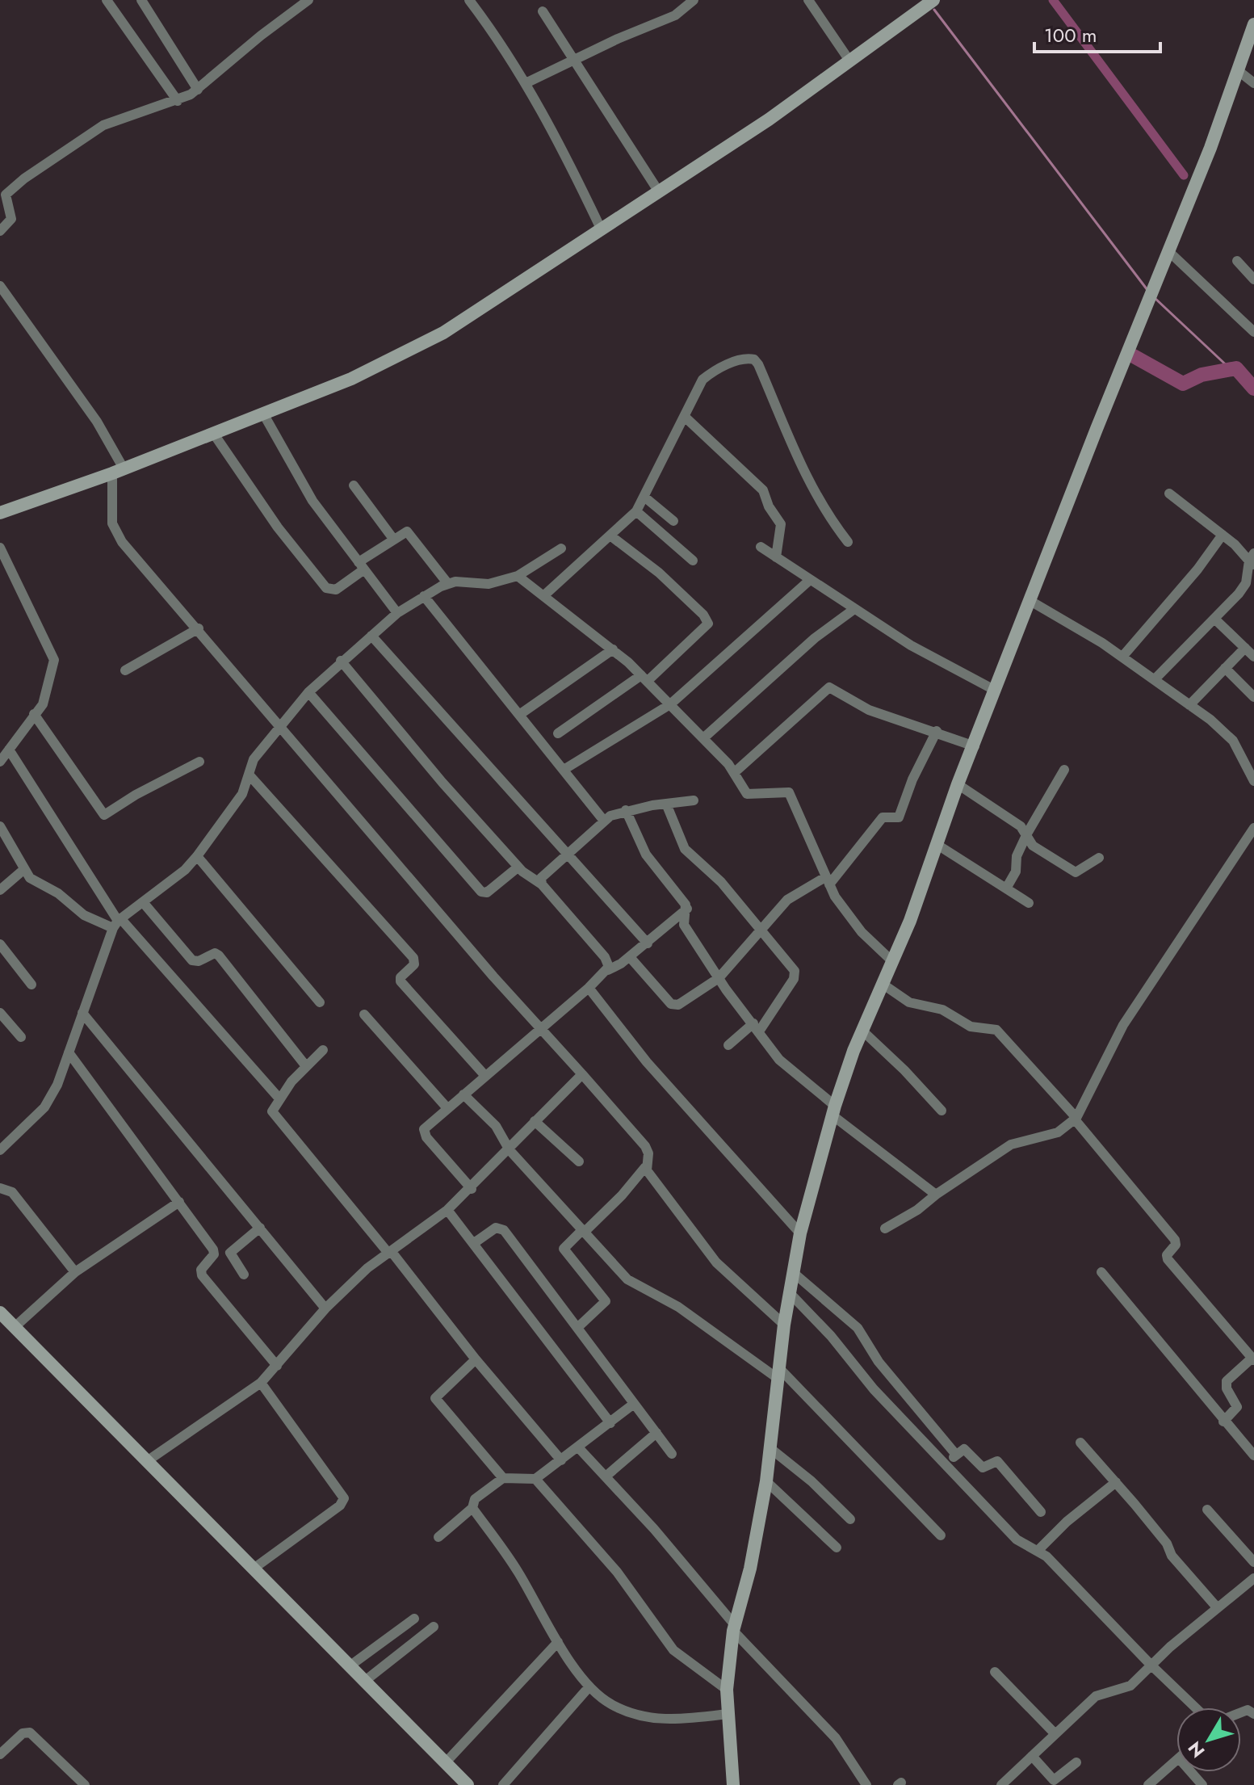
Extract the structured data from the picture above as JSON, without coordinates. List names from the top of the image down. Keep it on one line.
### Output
{"scale_bar":"100 m","north":"bottom left"}
